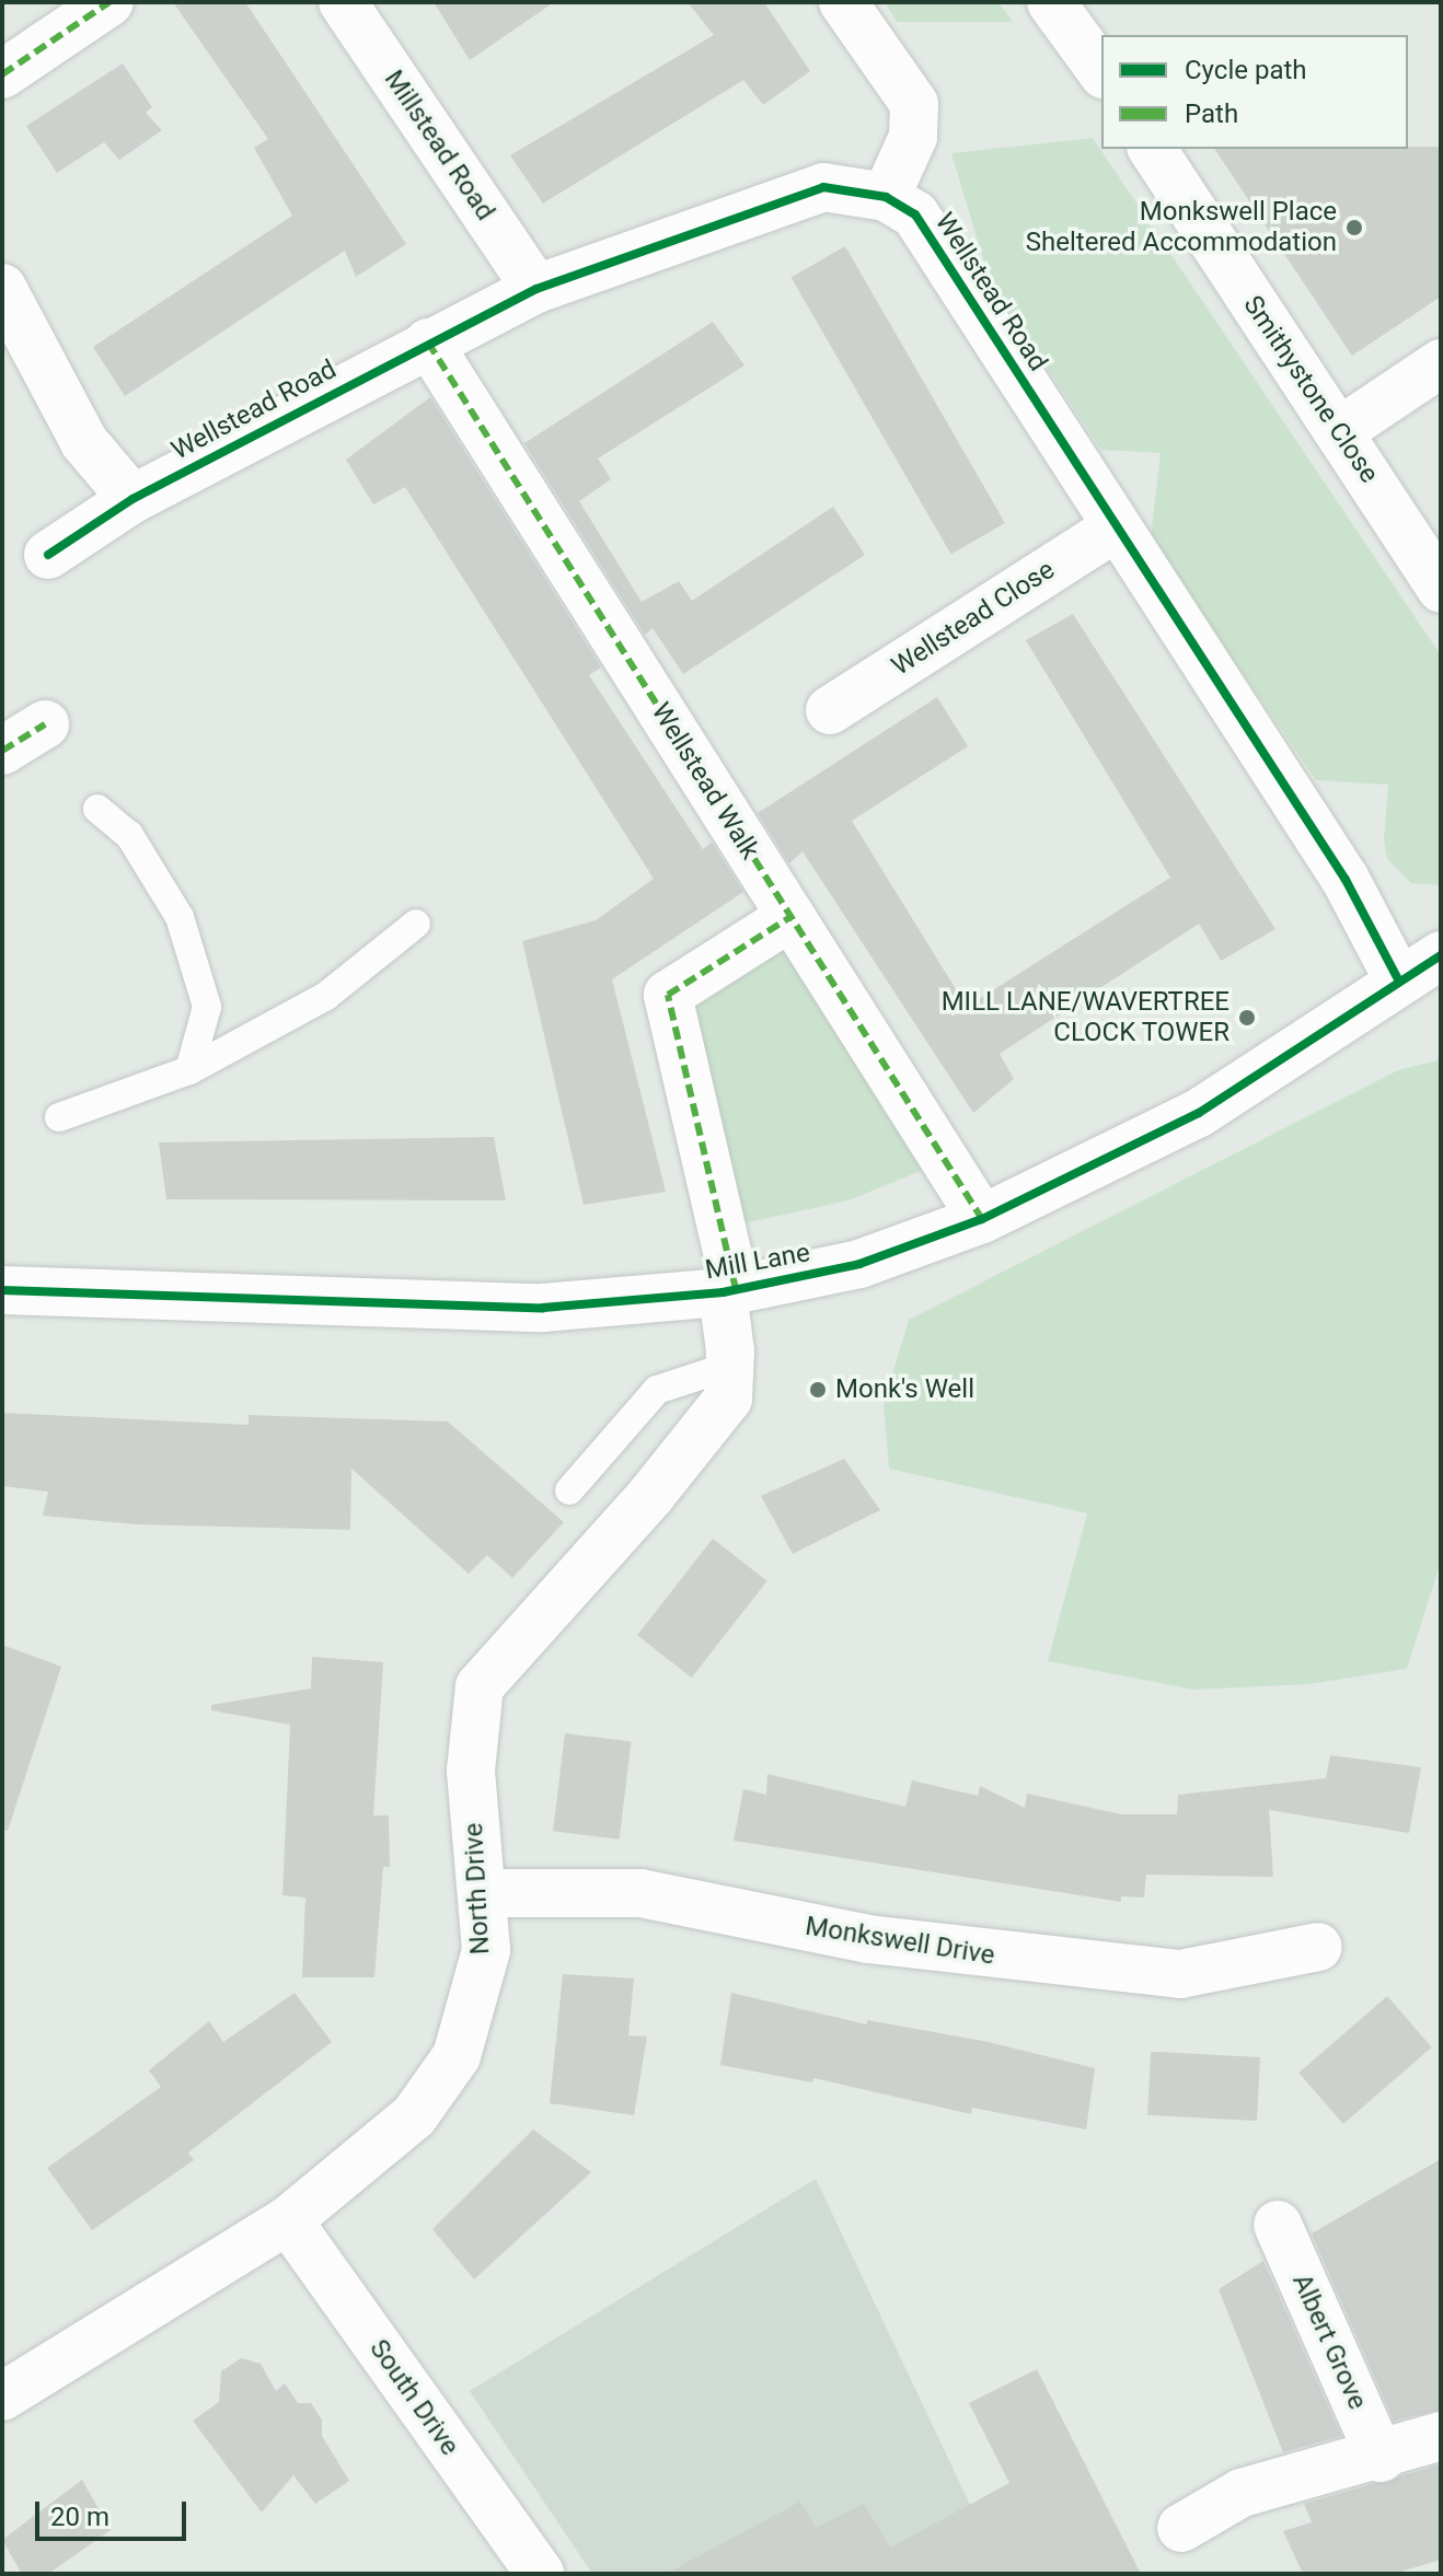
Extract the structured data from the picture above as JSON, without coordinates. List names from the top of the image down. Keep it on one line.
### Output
{"streets":{"street":["Millstead Road","Wellstead Road","Smithystone Close","Wellstead Close","Wellstead Walk","Mill Lane","North Drive","Monkswell Drive","Albert Grove","South Drive"]},"crossings":[["Millstead Road","Wellstead Road"],["Wellstead Road","Wellstead Close"],["Wellstead Road","Wellstead Walk"],["Wellstead Road","Mill Lane"],["Wellstead Walk","Mill Lane"],["Wellstead Walk","North Drive"],["Mill Lane","North Drive"],["North Drive","Monkswell Drive"],["North Drive","South Drive"]],"places":["Monkswell Place Sheltered Accommodation","MILL LANE/WAVERTREE CLOCK TOWER","Monk's Well"],"legend":["Cycle path","Path"],"scale_bar":"20 m"}
